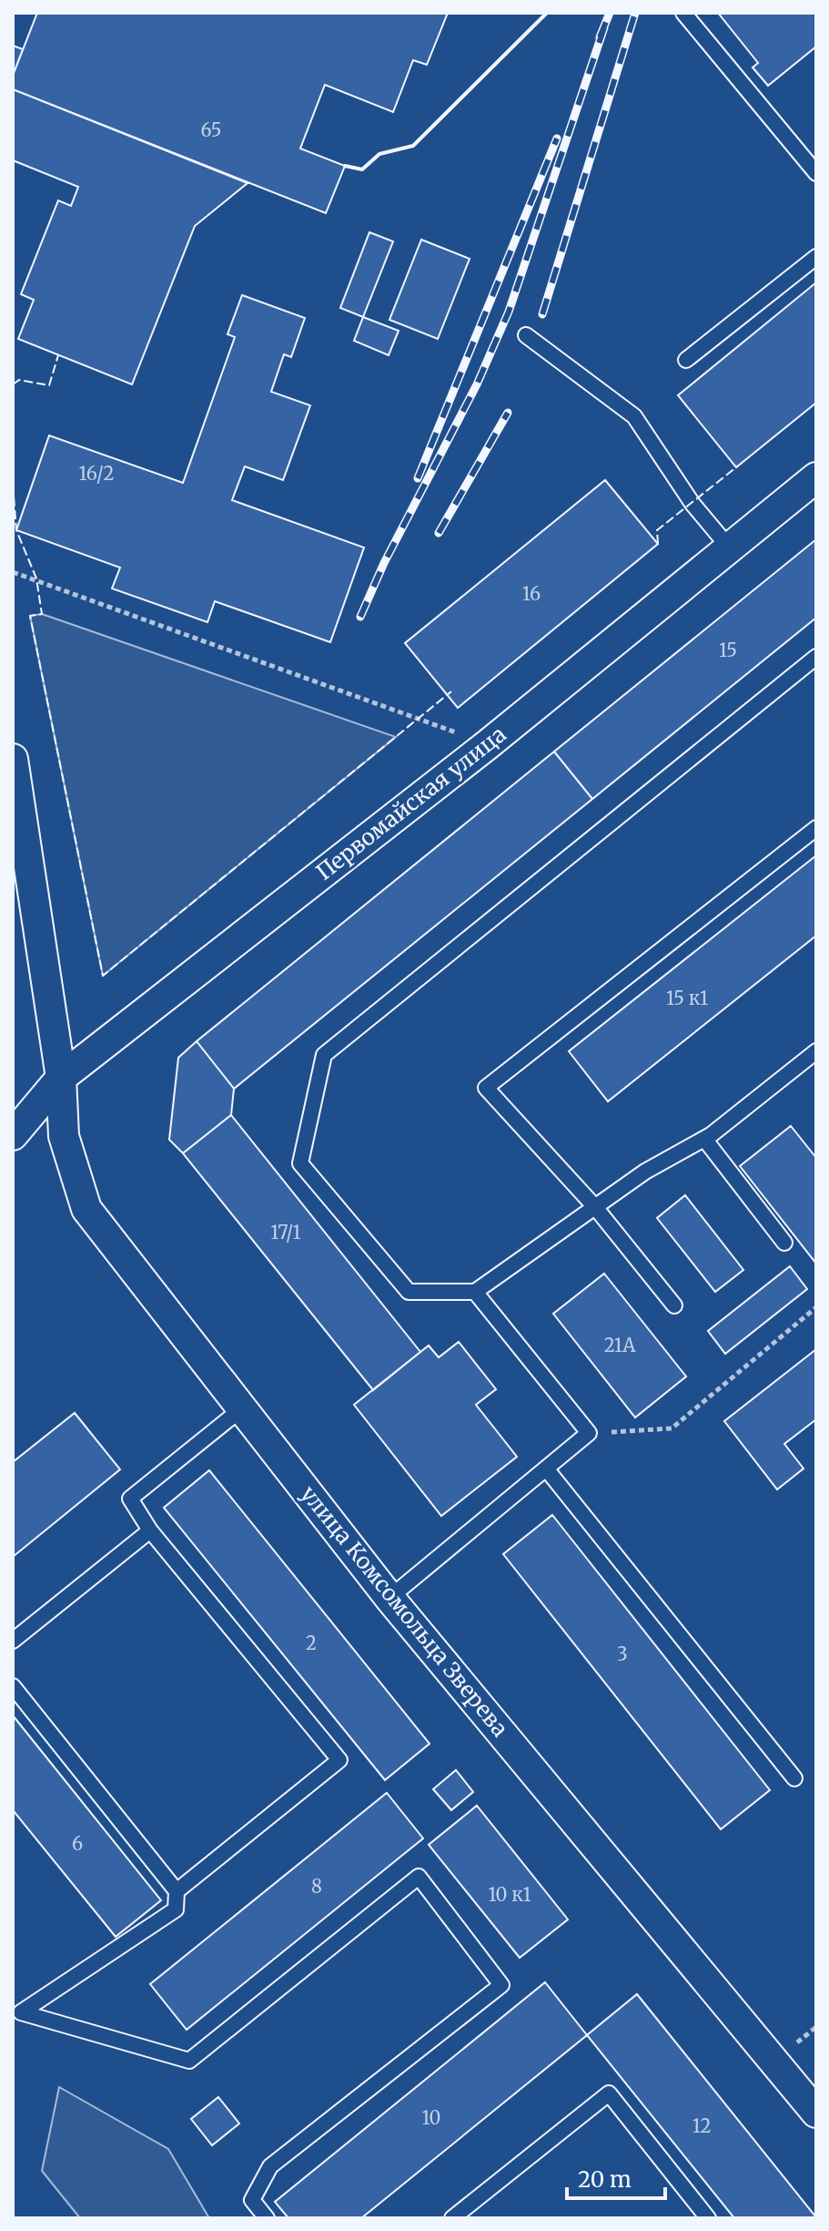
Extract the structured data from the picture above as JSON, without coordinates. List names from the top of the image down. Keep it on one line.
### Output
{"streets":{"street":["Первомайская улица","улица Комсомольца Зверева"]},"crossings":[["Первомайская улица","улица Комсомольца Зверева"]],"house_numbers":["65","16/2","16","15","15 к1","17/1","21А","2","3","6","8","10 к1","10","12"],"scale_bar":"20 m"}
